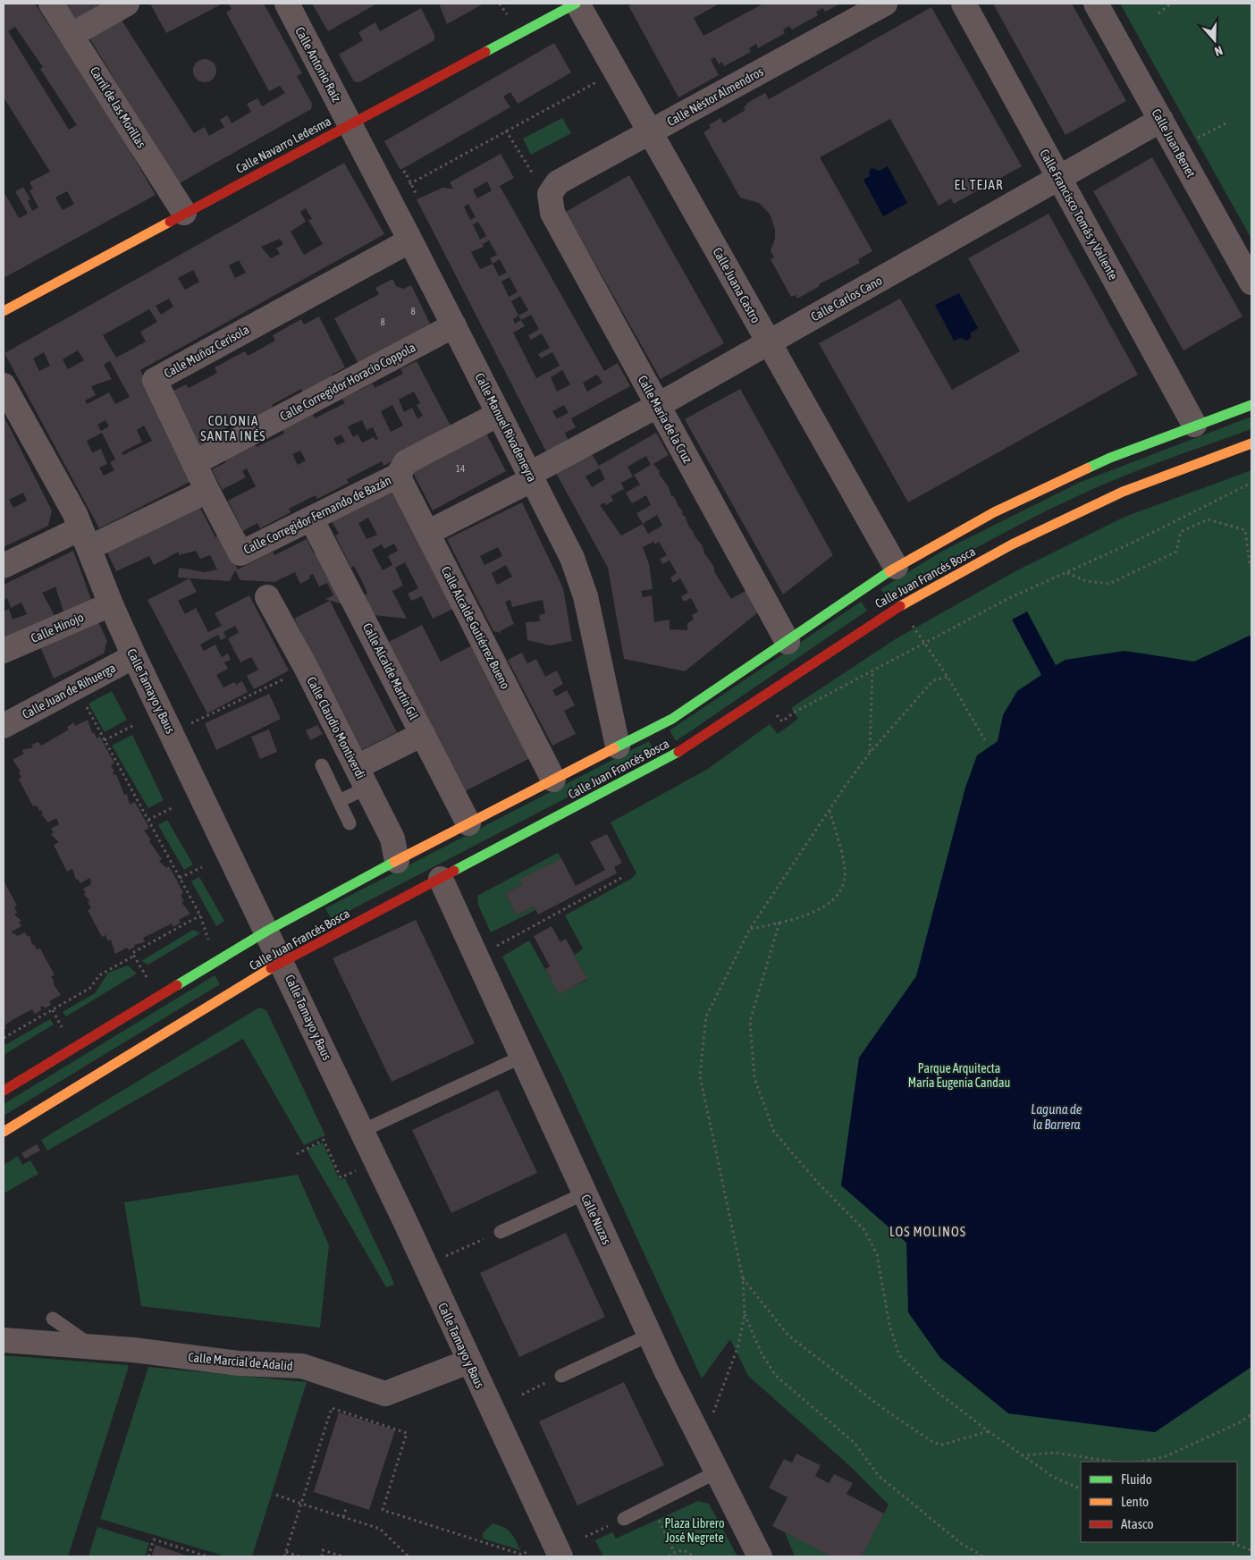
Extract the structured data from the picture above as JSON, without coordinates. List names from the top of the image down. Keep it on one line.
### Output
{"streets":{"main road":["Calle Navarro Ledesma","Calle Juan Francés Bosca"],"street":["Calle Antonio Raíz","Calle Néstor Almendros","Carril de las Morillas","Calle Juan Benet","Calle Francisco Tomás y Valiente","Calle Juana Castro","Calle Carlos Cano","Calle Muñoz Cerisola","Calle Corregidor Horacio Coppola","Calle María de la Cruz","Calle Manuel Rivadeneyra","Calle Corregidor Fernando de Bazán","Calle Hinojo","Calle Alcalde Gutiérrez Bueno","Calle Alcalde Martín Gil","Calle Juan de Rihuerga","Calle Tamayo y Baus","Calle Claudio Montiverdi","Calle Nuzas","Calle Marcial de Adalid"]},"crossings":[["Calle Antonio Raíz","Calle Navarro Ledesma"],["Calle Antonio Raíz","Calle Manuel Rivadeneyra"],["Calle Néstor Almendros","Calle Juana Castro"],["Calle Néstor Almendros","Calle María de la Cruz"],["Carril de las Morillas","Calle Navarro Ledesma"],["Calle Juan Benet","Calle Carlos Cano"],["Calle Navarro Ledesma","Calle Juana Castro"],["Calle Navarro Ledesma","Calle Manuel Rivadeneyra"],["Calle Francisco Tomás y Valiente","Calle Carlos Cano"],["Calle Francisco Tomás y Valiente","Calle Juan Francés Bosca"],["Calle Juana Castro","Calle Carlos Cano"],["Calle Juana Castro","Calle Juan Francés Bosca"],["Calle Carlos Cano","Calle María de la Cruz"],["Calle Carlos Cano","Calle Manuel Rivadeneyra"],["Calle Carlos Cano","Calle Alcalde Gutiérrez Bueno"],["Calle Muñoz Cerisola","Calle Corregidor Horacio Coppola"],["Calle Muñoz Cerisola","Calle Manuel Rivadeneyra"],["Calle Muñoz Cerisola","Calle Corregidor Fernando de Bazán"],["Calle Corregidor Horacio Coppola","Calle Manuel Rivadeneyra"],["Calle María de la Cruz","Calle Juan Francés Bosca"],["Calle Manuel Rivadeneyra","Calle Corregidor Fernando de Bazán"],["Calle Manuel Rivadeneyra","Calle Juan Francés Bosca"],["Calle Corregidor Fernando de Bazán","Calle Alcalde Gutiérrez Bueno"],["Calle Corregidor Fernando de Bazán","Calle Alcalde Martín Gil"],["Calle Juan Francés Bosca","Calle Alcalde Gutiérrez Bueno"],["Calle Juan Francés Bosca","Calle Alcalde Martín Gil"],["Calle Juan Francés Bosca","Calle Tamayo y Baus"],["Calle Juan Francés Bosca","Calle Claudio Montiverdi"],["Calle Juan Francés Bosca","Calle Nuzas"],["Calle Hinojo","Calle Tamayo y Baus"],["Calle Juan de Rihuerga","Calle Tamayo y Baus"],["Calle Tamayo y Baus","Calle Marcial de Adalid"]],"districts":["EL TEJAR","COLONIA SANTA INÉS","LOS MOLINOS"],"water":["Laguna de la Barrera"],"parks":["Parque Arquitecta María Eugenia Candau","Plaza Librero José Negrete"],"house_numbers":["8","8","14"],"legend":["Fluido","Lento","Atasco"],"north":"bottom"}
